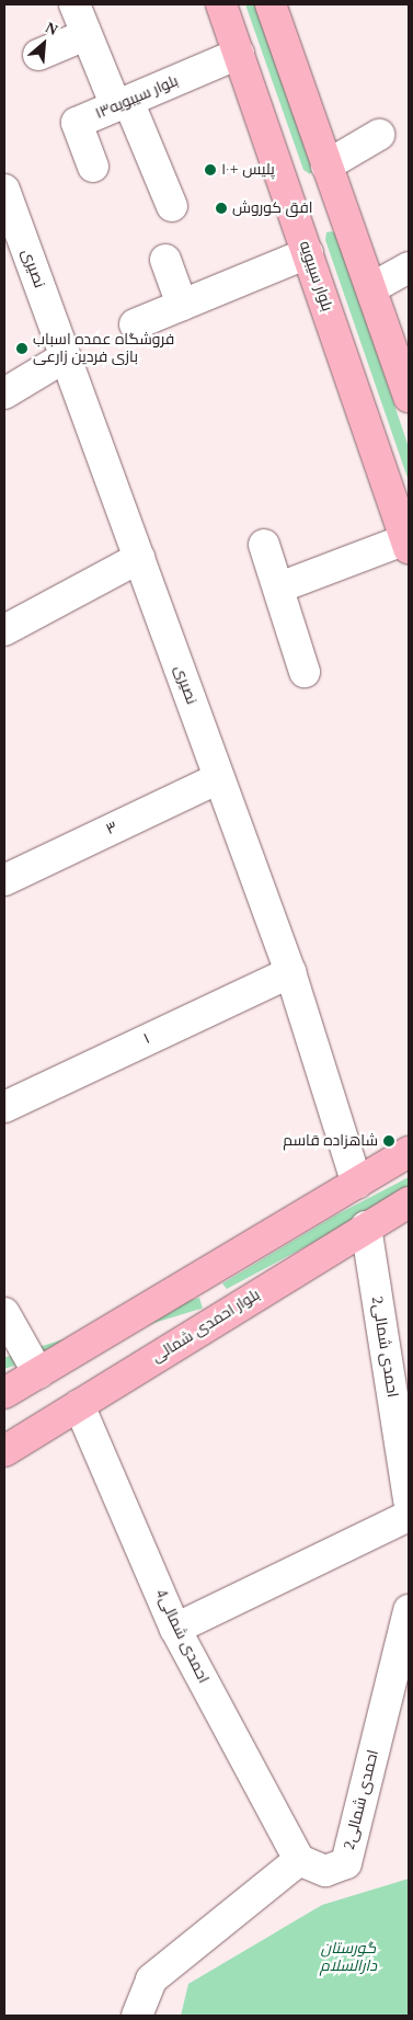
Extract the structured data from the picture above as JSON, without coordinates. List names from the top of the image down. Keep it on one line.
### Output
{"streets":{"main road":["بلوار سیبویه","بلوار احمدی شمالی"],"street":["بلوار سیبویه۱۳","نصیری","۳","۱","2احمدی شمالی","4احمدی شمالی"]},"crossings":[["بلوار سیبویه۱۳","بلوار سیبویه"],["نصیری","۳"],["نصیری","۱"],["بلوار احمدی شمالی","2احمدی شمالی"],["بلوار احمدی شمالی","4احمدی شمالی"],["2احمدی شمالی","4احمدی شمالی"]],"parks":["گورستان دارالسلام"],"places":["پلیس +۱۰","افق کوروش","فروشگاه عمده اسباب بازی فردین زارعی","شاهزاده قاسم"],"north":"top right"}
